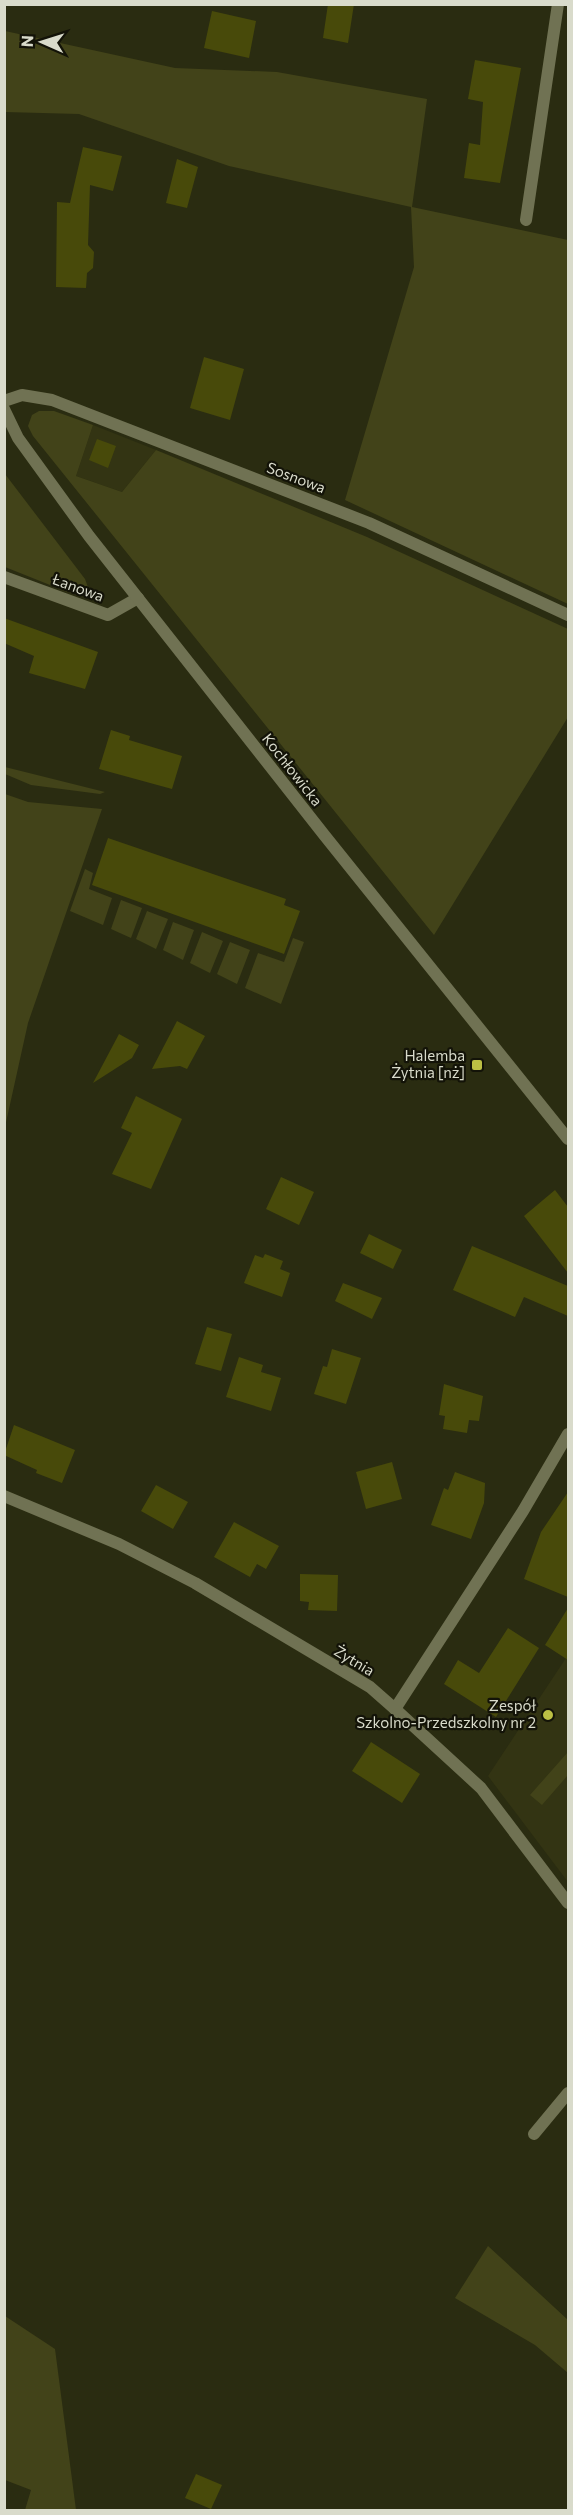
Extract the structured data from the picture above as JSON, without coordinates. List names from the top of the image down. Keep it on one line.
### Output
{"streets":{"street":["Sosnowa","Łanowa","Kochłowicka","Żytnia"]},"crossings":[["Łanowa","Kochłowicka"]],"places":{"transit":["Halemba Żytnia [nż]"],"other":["Zespół Szkolno-Przedszkolny nr 2"]},"north":"left"}
